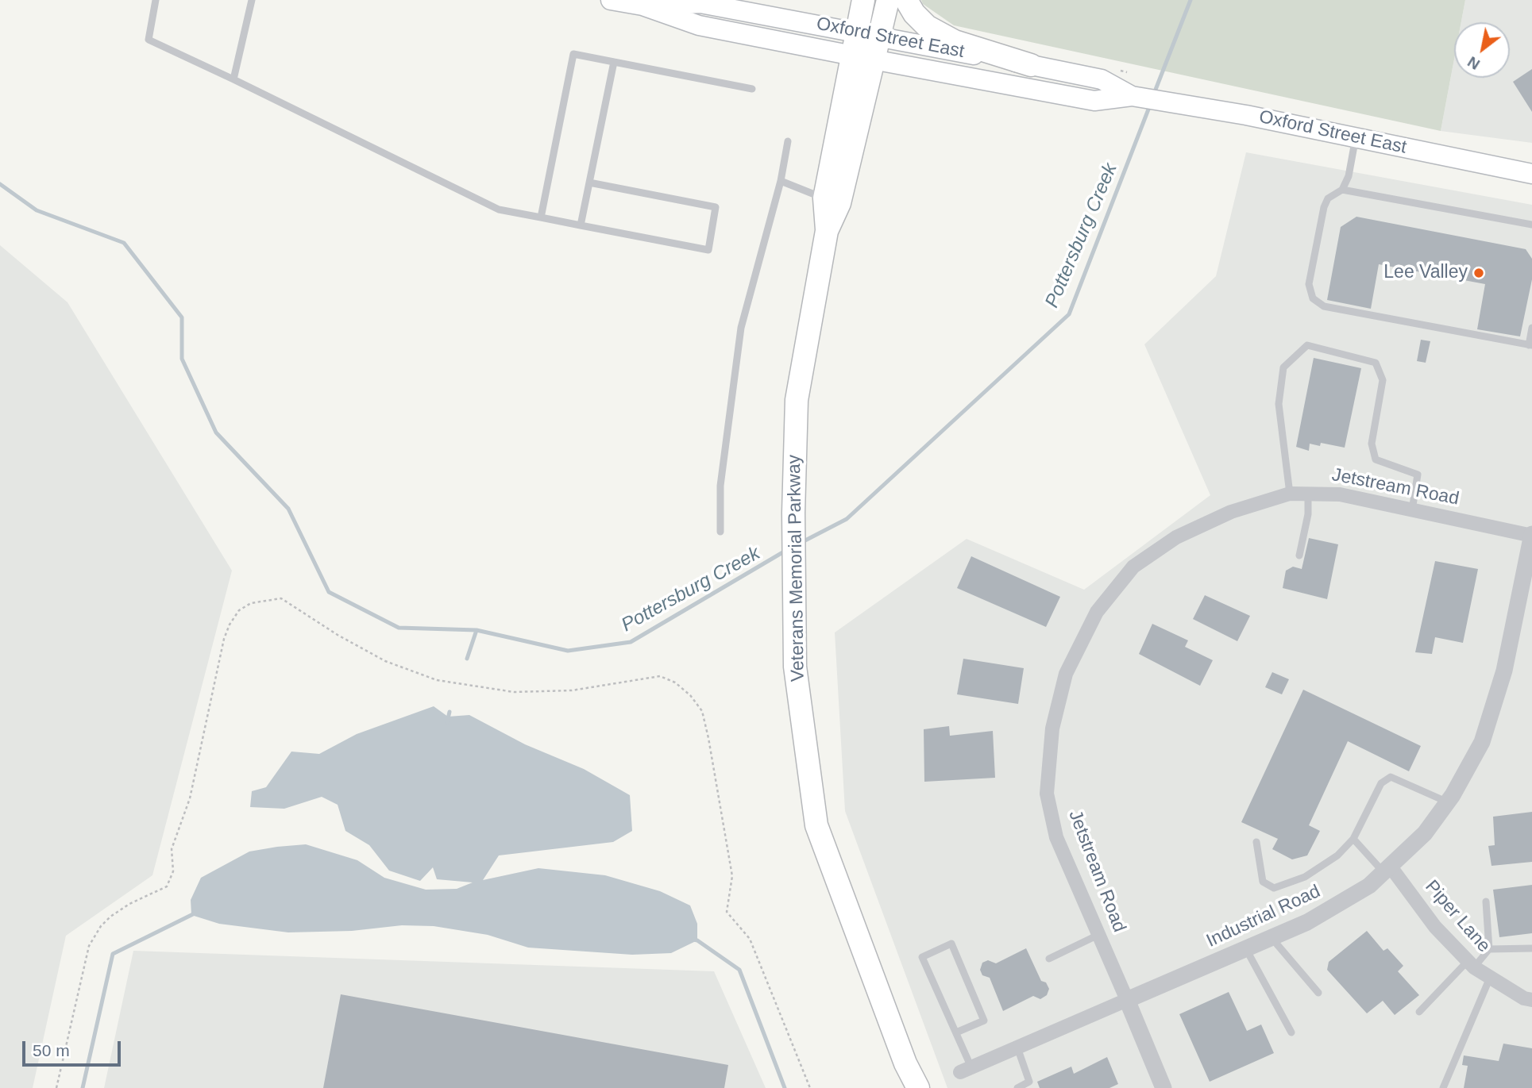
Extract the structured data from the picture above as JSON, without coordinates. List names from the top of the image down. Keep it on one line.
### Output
{"streets":{"highway":["Veterans Memorial Parkway"],"main road":["Oxford Street East"],"street":["Jetstream Road","Industrial Road","Piper Lane"]},"crossings":[["Oxford Street East","Veterans Memorial Parkway"],["Jetstream Road","Industrial Road"],["Industrial Road","Piper Lane"]],"water":["Pottersburg Creek"],"places":["Lee Valley"],"scale_bar":"50 m","north":"bottom left"}
